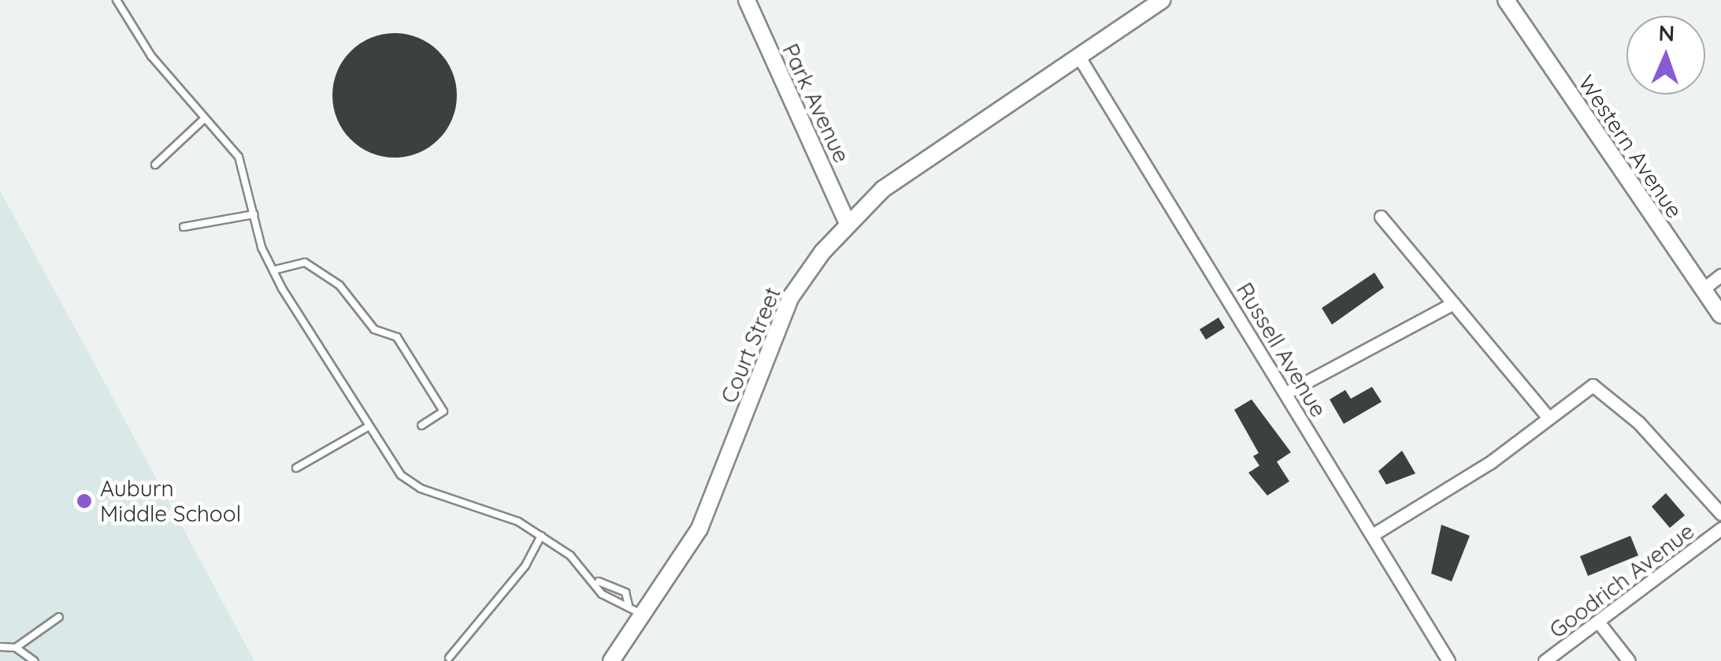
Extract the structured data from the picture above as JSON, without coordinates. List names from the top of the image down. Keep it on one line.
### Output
{"streets":{"main road":["Park Avenue","Western Avenue","Court Street"],"street":["Russell Avenue","Goodrich Avenue"]},"crossings":[["Park Avenue","Court Street"],["Court Street","Russell Avenue"]],"places":["Auburn Middle School"],"north":"top"}
